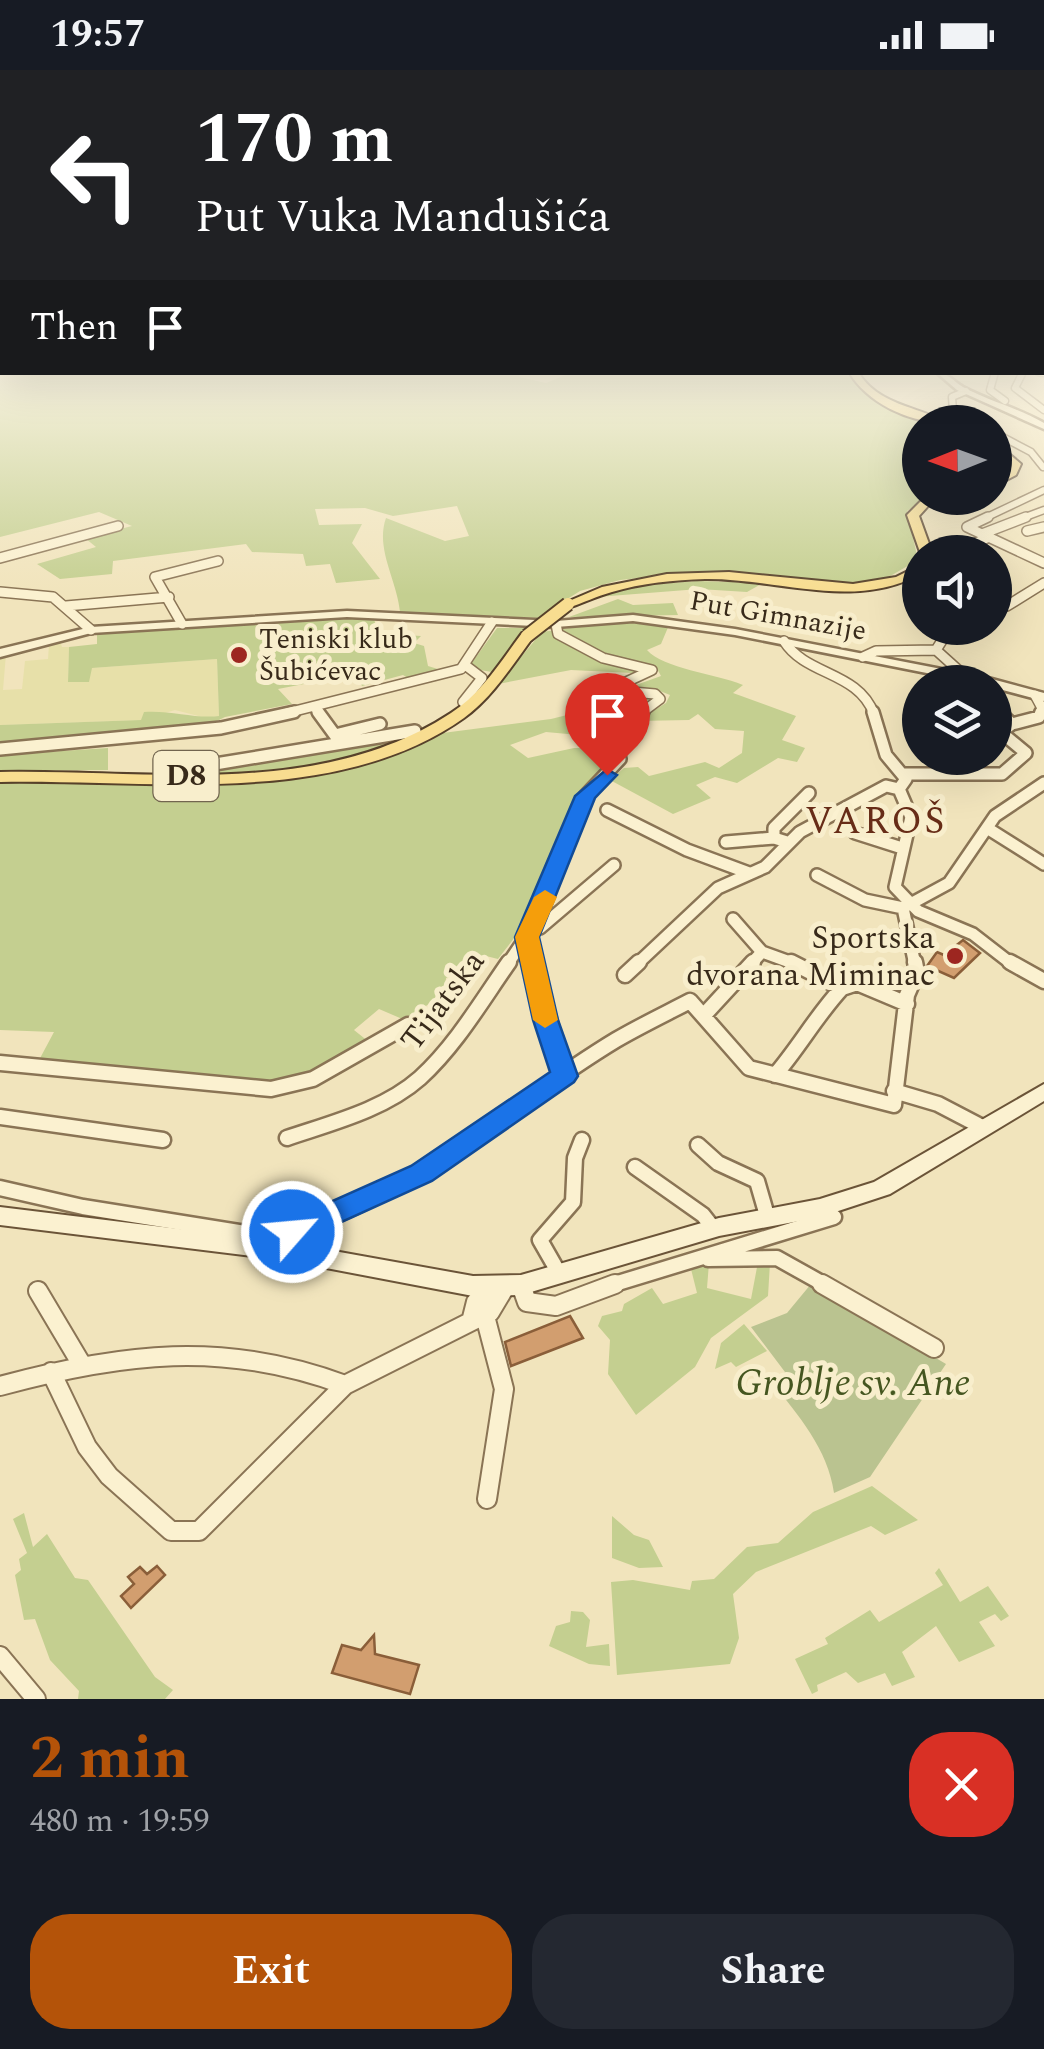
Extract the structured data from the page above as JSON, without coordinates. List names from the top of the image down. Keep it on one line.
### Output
{"streets":{"main road":["D8"],"street":["Put Gimnazije","Tijatska"]},"districts":["VAROŠ"],"parks":["Groblje sv. Ane"],"places":["Teniski klub Šubićevac","Sportska dvorana Miminac"],"north":"left","page":{"status":"19:57","turn":["170 m","Put Vuka Mandušića"],"then":"Then","heading":["2 min","480 m · 19:59"],"buttons":["Exit","Share"]}}
